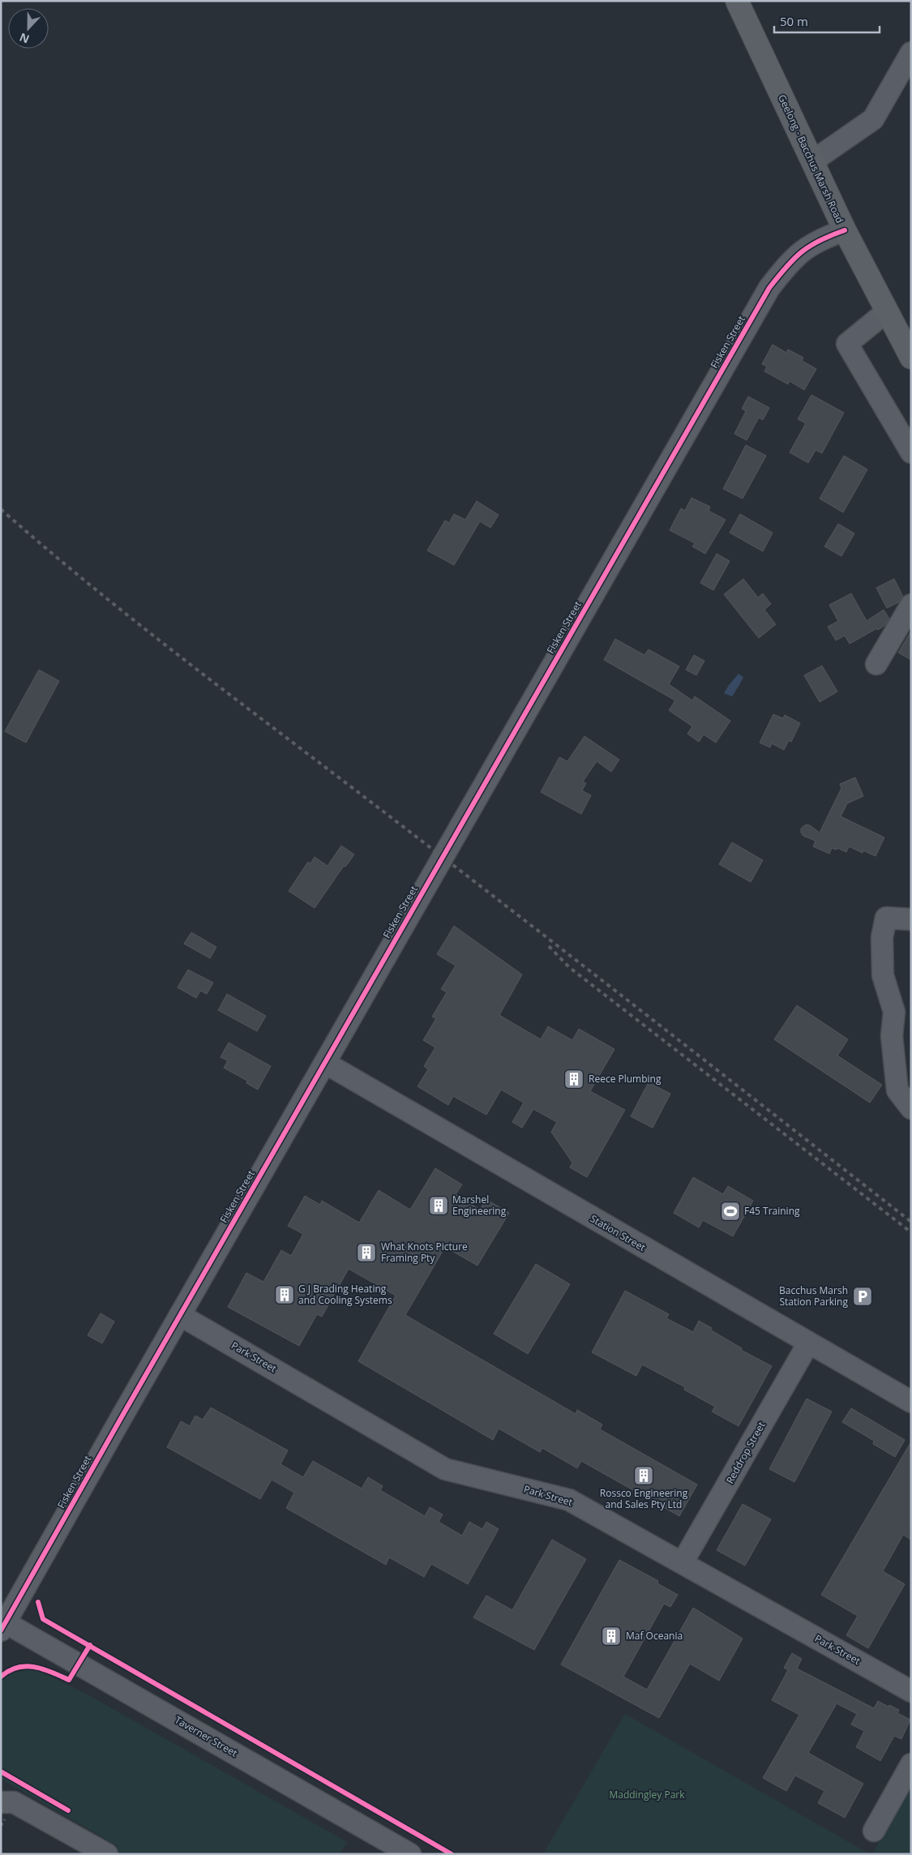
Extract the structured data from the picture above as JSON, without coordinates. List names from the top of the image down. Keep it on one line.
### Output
{"streets":{"main road":["Geelong - Bacchus Marsh Road"],"street":["Fisken Street","Station Street","Park Street","Reddrop Street","Taverner Street"]},"crossings":[["Geelong - Bacchus Marsh Road","Fisken Street"],["Fisken Street","Station Street"],["Fisken Street","Park Street"],["Fisken Street","Taverner Street"],["Station Street","Reddrop Street"],["Park Street","Reddrop Street"]],"parks":["Maddingley Park"],"places":{"building":["Reece Plumbing","Marshel Engineering","What Knots Picture Framing Pty","G J Brading Heating and Cooling Systems","Rossco Engineering and Sales Pty Ltd","Maf Oceania"],"sports":["F45 Training"],"parking":["Bacchus Marsh Station Parking"]},"scale_bar":"50 m","north":"bottom"}
